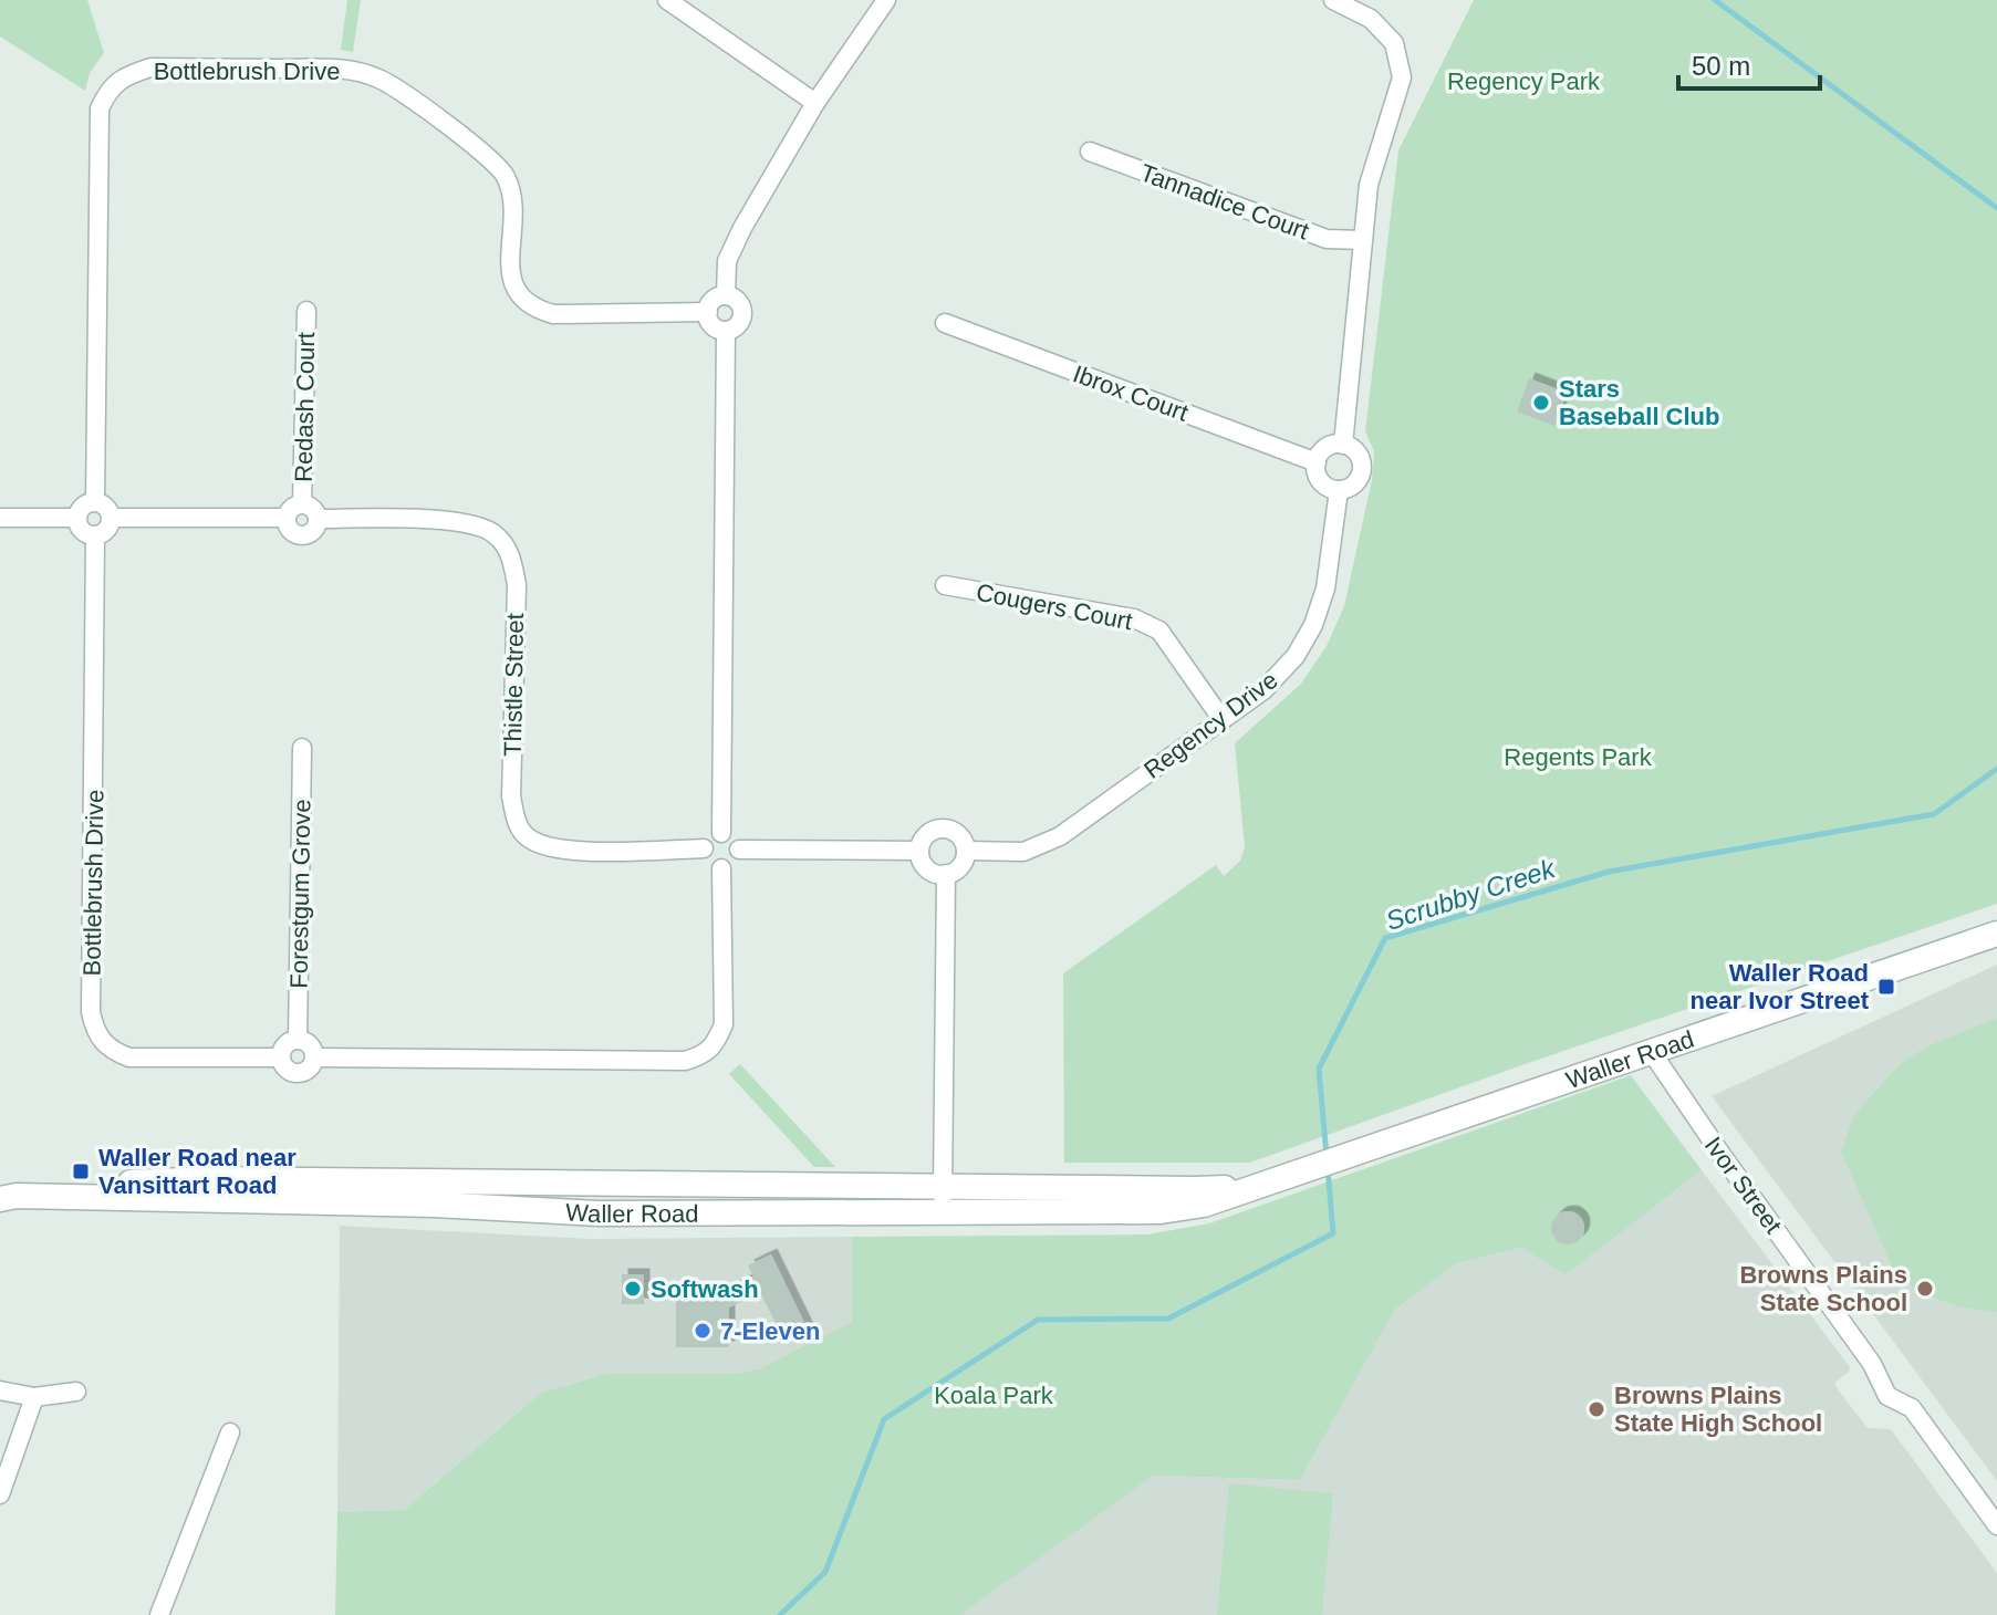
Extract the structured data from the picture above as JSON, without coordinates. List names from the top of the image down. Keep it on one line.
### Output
{"streets":{"street":["Bottlebrush Drive","Tannadice Court","Ibrox Court","Redash Court","Cougers Court","Thistle Street","Regency Drive","Forestgum Grove","Waller Road","Ivor Street"]},"crossings":[["Bottlebrush Drive","Forestgum Grove"],["Ibrox Court","Regency Drive"],["Redash Court","Thistle Street"],["Cougers Court","Regency Drive"],["Waller Road","Ivor Street"]],"water":["Scrubby Creek"],"parks":["Regency Park","Regents Park","Koala Park"],"places":{"other":["Stars Baseball Club","Softwash","Browns Plains State School","7-Eleven","Browns Plains State High School"],"transit":["Waller Road near Ivor Street","Waller Road near Vansittart Road"]},"scale_bar":"50 m"}
